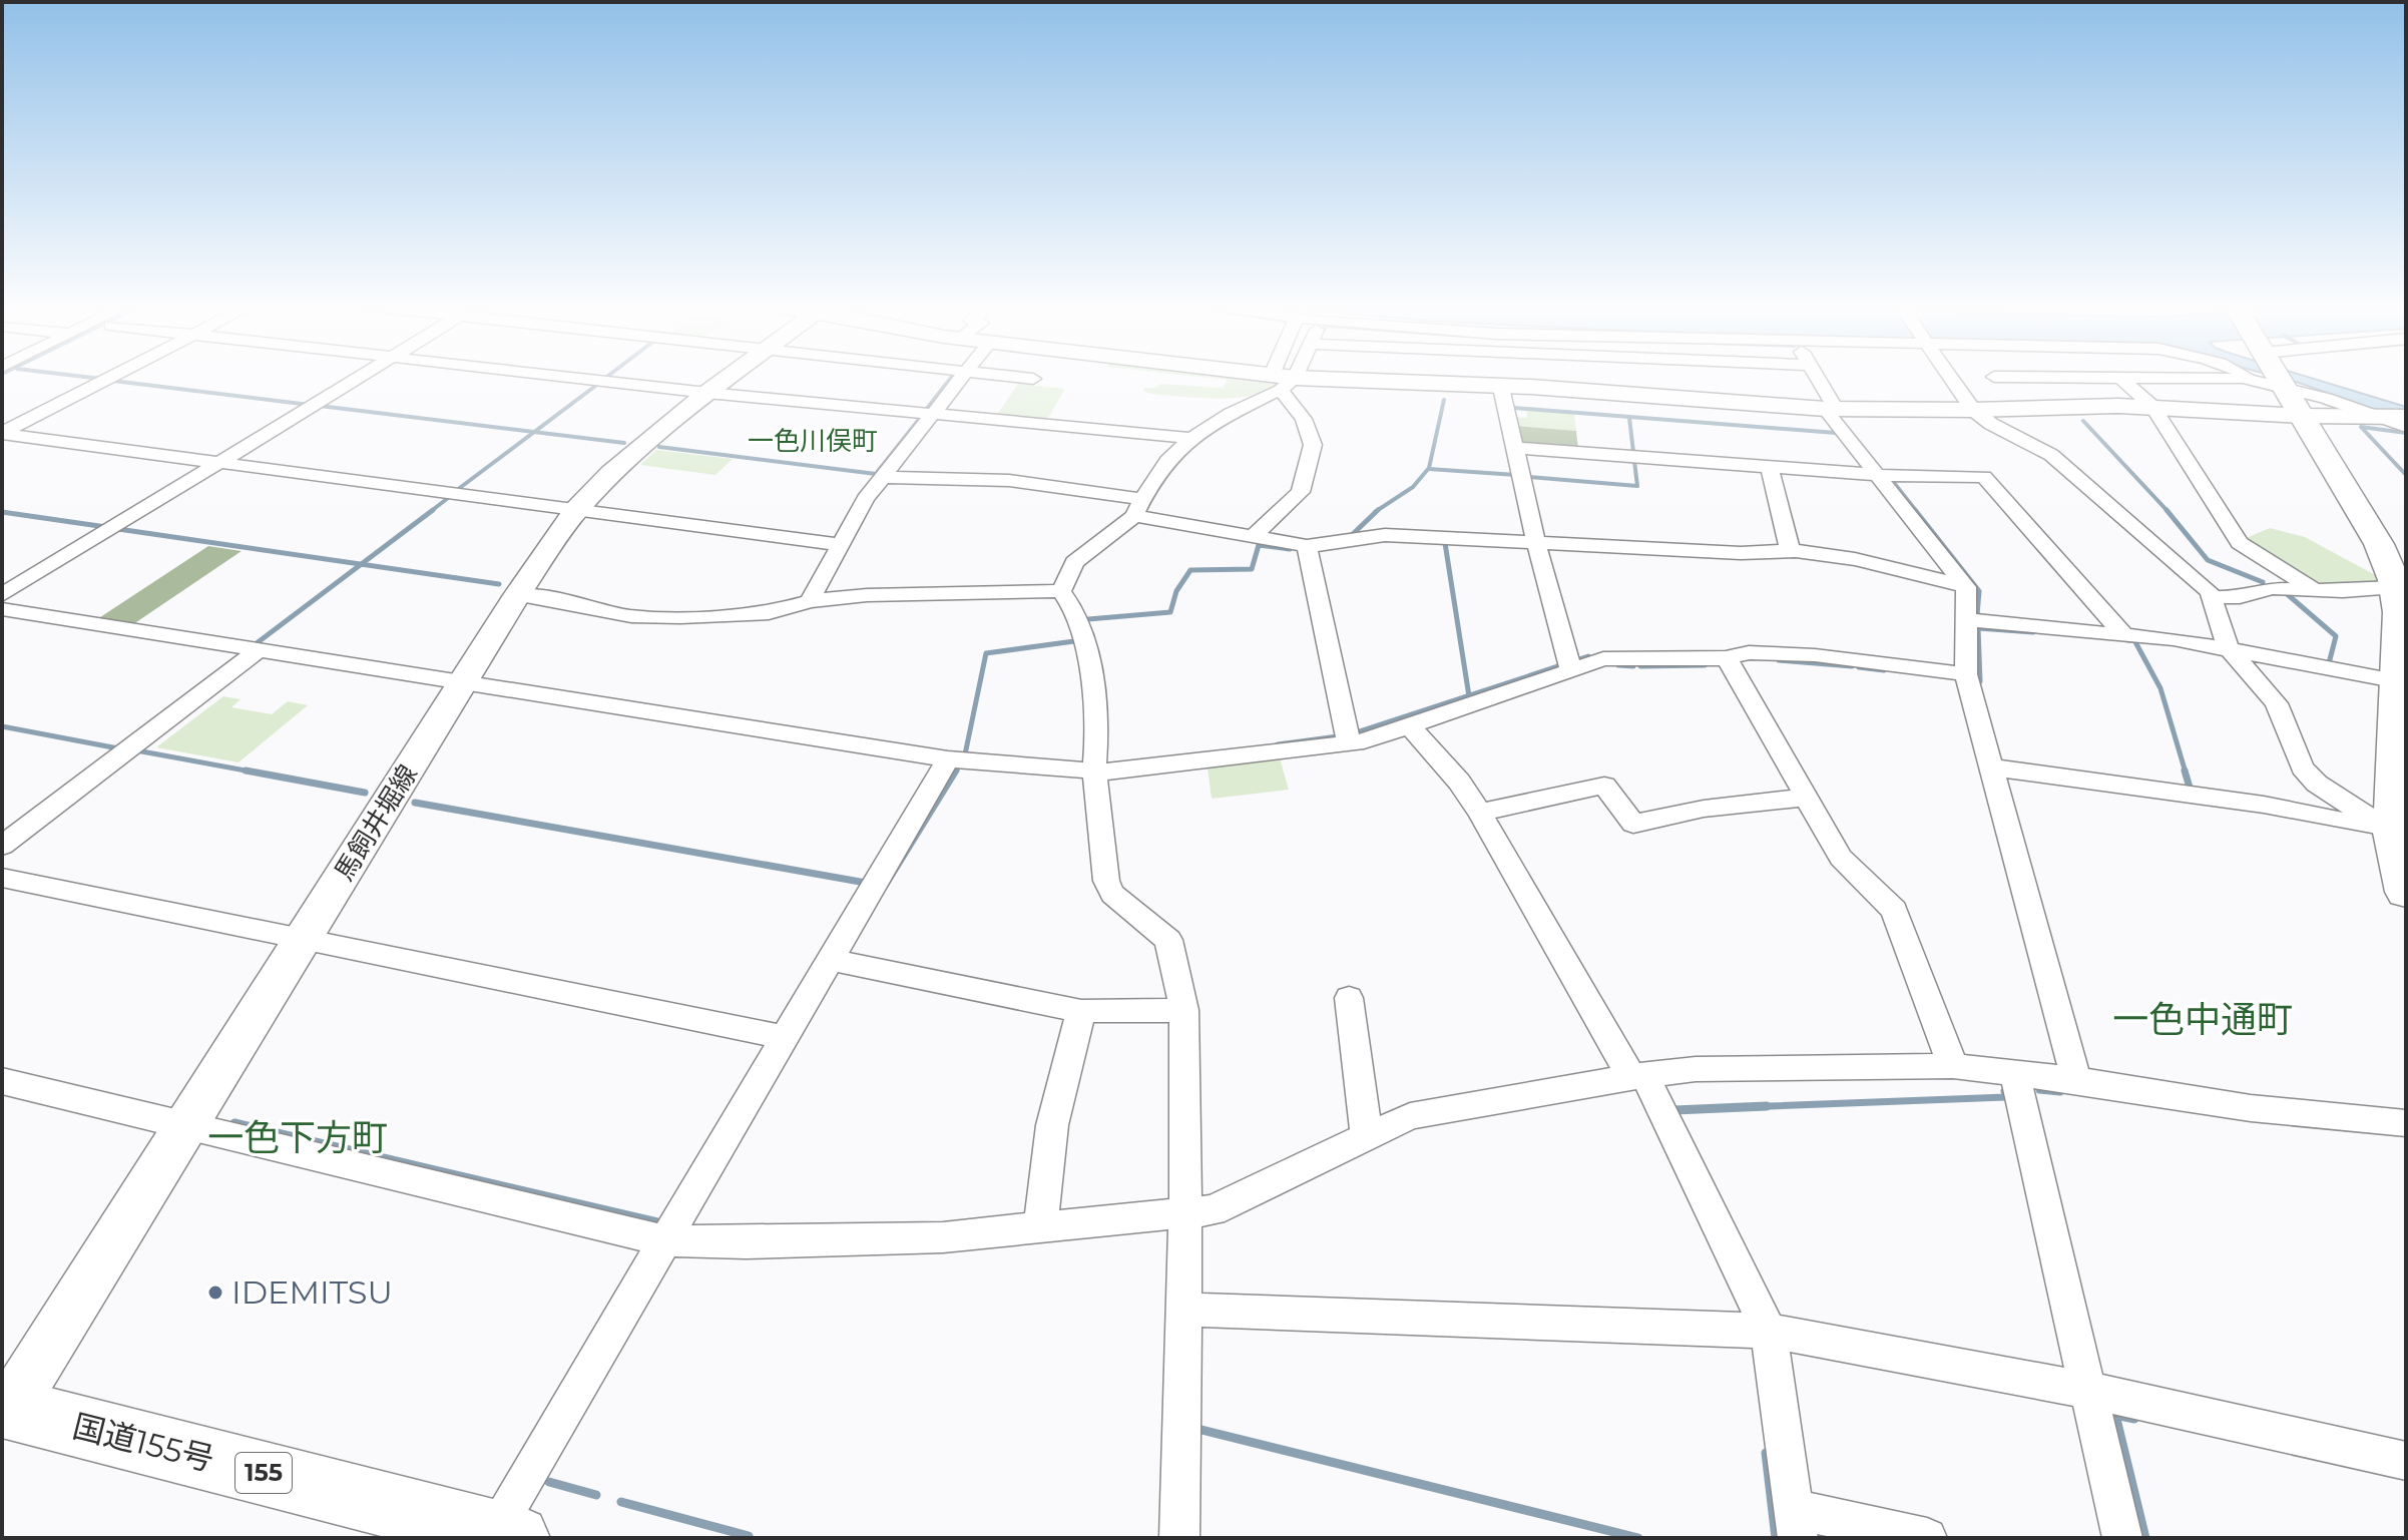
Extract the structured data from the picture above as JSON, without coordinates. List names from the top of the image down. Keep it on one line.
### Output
{"streets":{"highway":["国道155号","155"],"main road":["馬飼井堀線"]},"crossings":[["馬飼井堀線","国道155号"]],"districts":["一色川俣町","一色中通町","一色下方町"],"places":["IDEMITSU"]}
